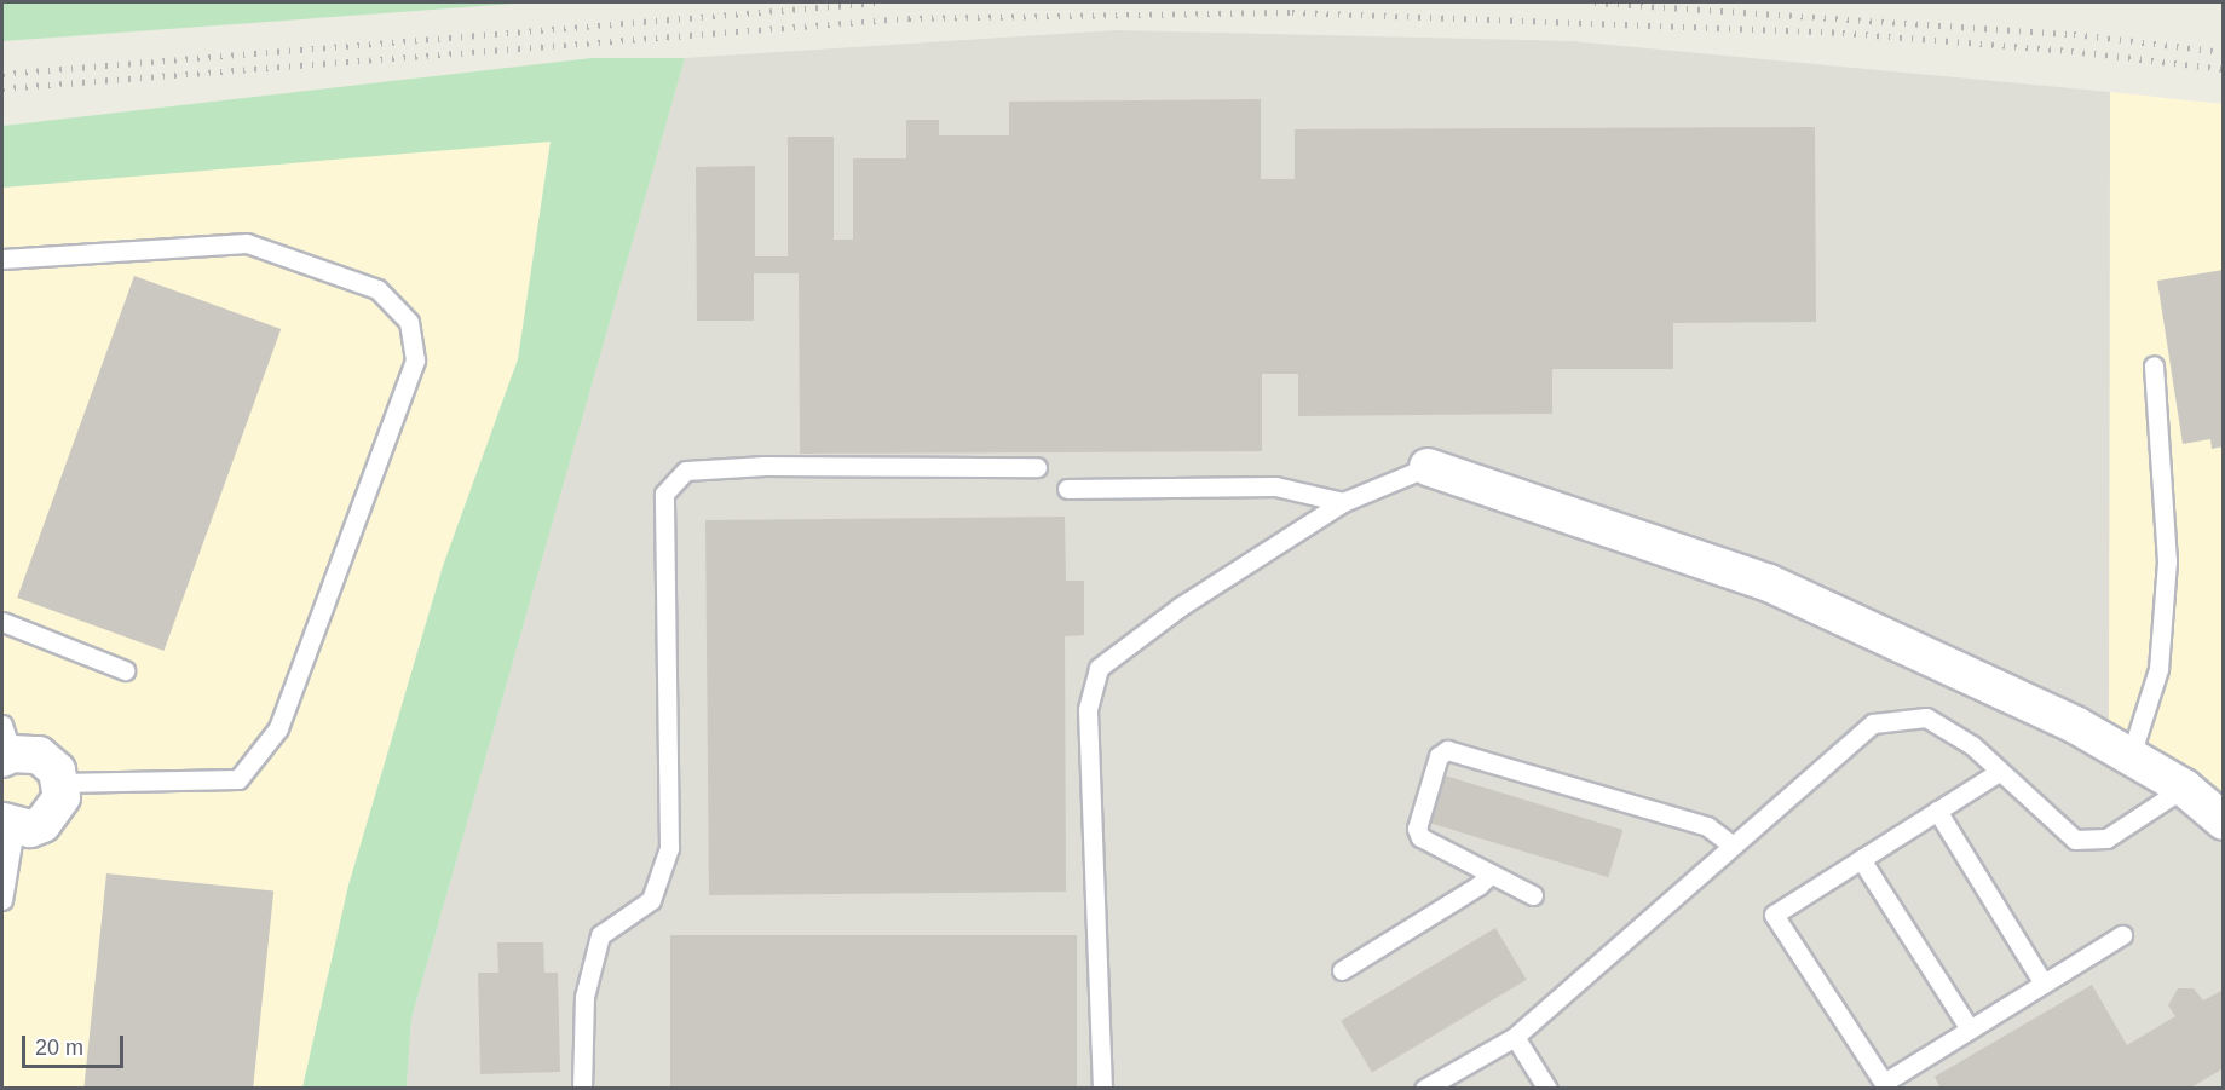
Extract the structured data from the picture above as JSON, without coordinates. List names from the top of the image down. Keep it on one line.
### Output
{"scale_bar":"20 m"}
